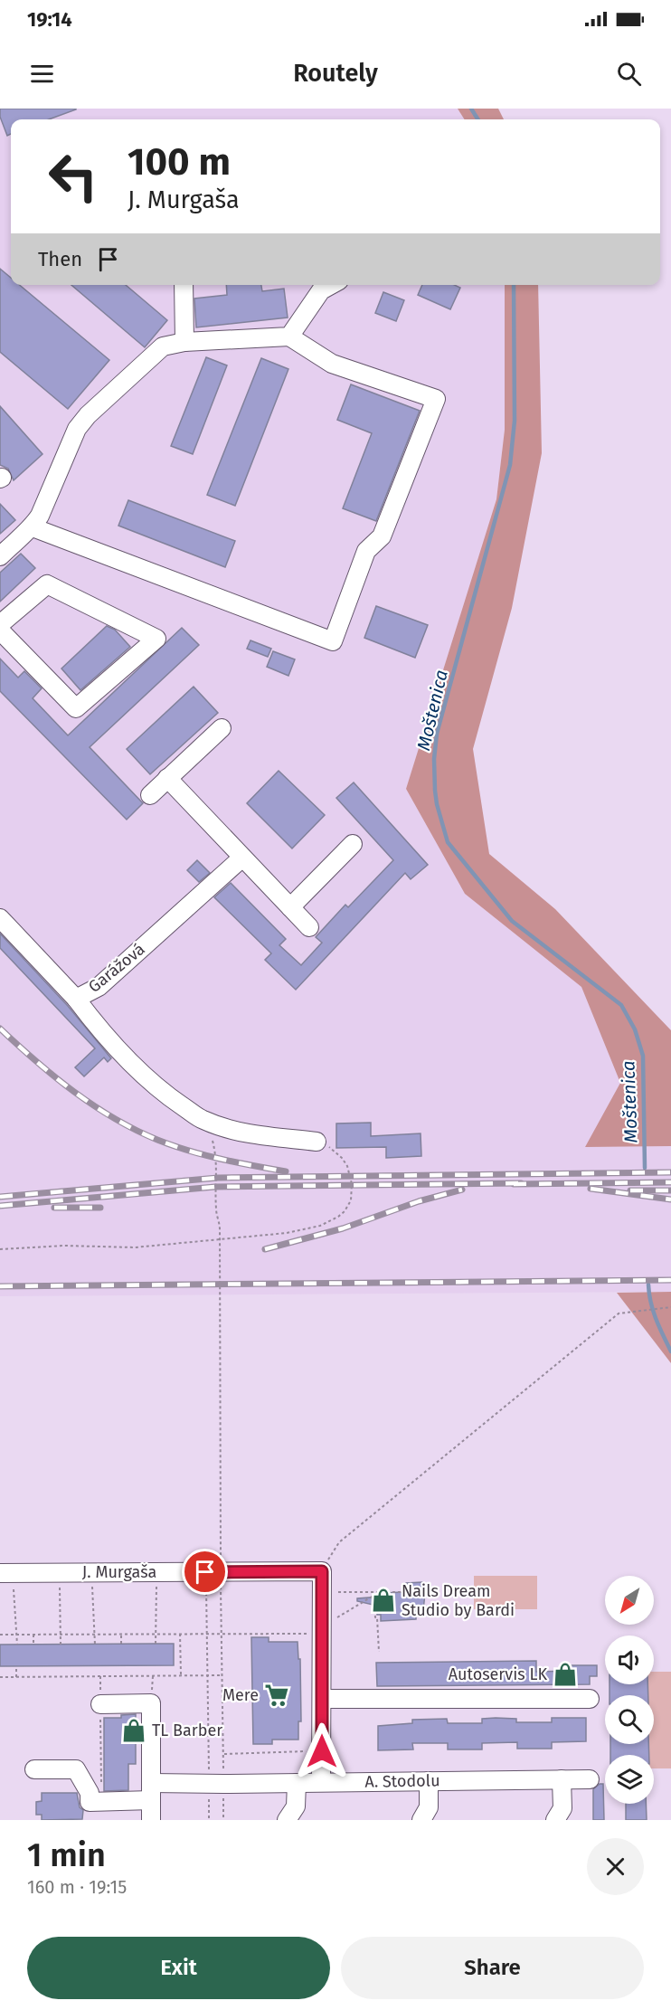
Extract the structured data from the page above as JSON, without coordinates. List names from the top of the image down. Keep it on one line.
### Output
{"streets":{"street":["Garážová","J. Murgaša","A. Stodolu"]},"water":["Moštenica"],"places":{"shop":["Nails Dream Studio by Bardi","Autoservis LK","TL Barber"],"supermarket":["Mere"]},"north":"bottom left","page":{"status":"19:14","header":"Routely","turn":["100 m","J. Murgaša"],"then":"Then","heading":["1 min","160 m · 19:15"],"buttons":["Exit","Share"]}}
